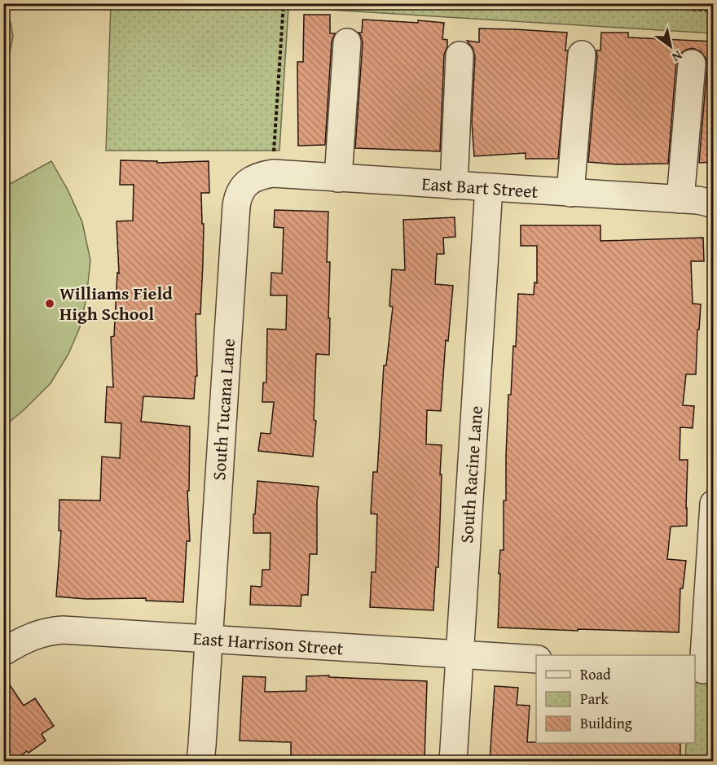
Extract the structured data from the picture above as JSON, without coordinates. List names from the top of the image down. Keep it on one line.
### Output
{"streets":{"street":["East Bart Street","South Tucana Lane","South Racine Lane","East Harrison Street"]},"crossings":[["East Bart Street","South Tucana Lane"],["East Bart Street","South Racine Lane"],["South Tucana Lane","East Harrison Street"],["South Racine Lane","East Harrison Street"]],"places":["Williams Field High School"],"legend":["Road","Park","Building"],"north":"bottom right"}
